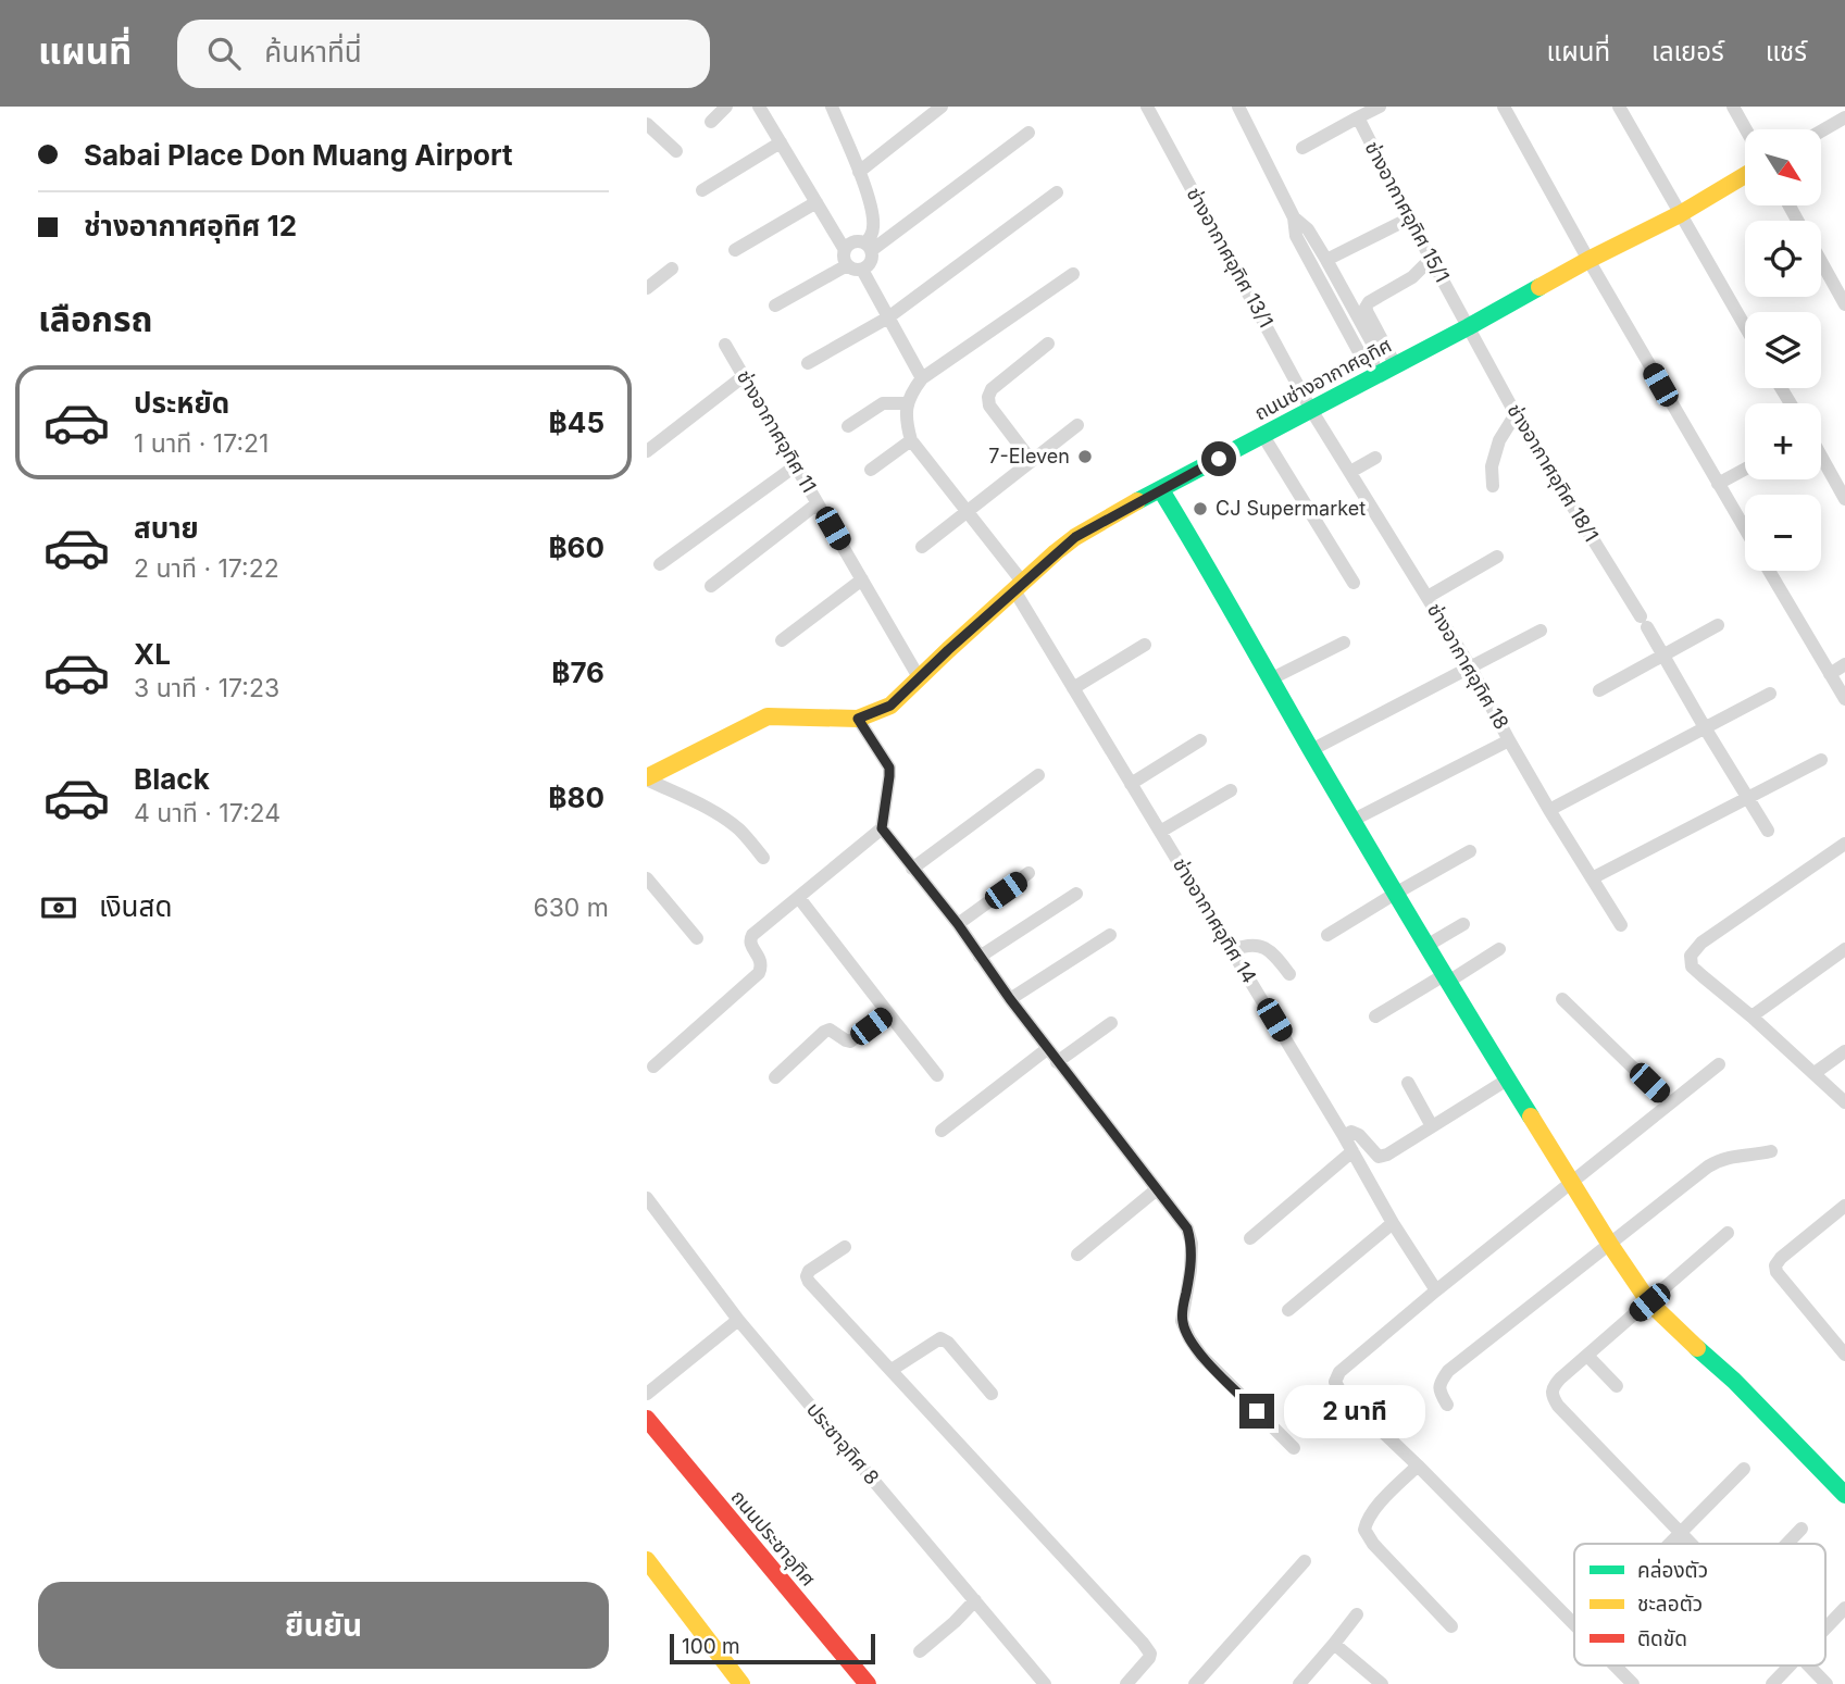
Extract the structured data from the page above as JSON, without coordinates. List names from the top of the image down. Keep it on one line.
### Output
{"streets":{"street":["ช่างอากาศอุทิศ 15/1","ช่างอากาศอุทิศ 13/1","ถนนช่างอากาศอุทิศ","ช่างอากาศอุทิศ 11","ช่างอากาศอุทิศ 18/1","ช่างอากาศอุทิศ 18","ช่างอากาศอุทิศ 14","ประชาอุทิศ 8","ถนนประชาอุทิศ"]},"crossings":[["ช่างอากาศอุทิศ 15/1","ถนนช่างอากาศอุทิศ"],["ช่างอากาศอุทิศ 15/1","ช่างอากาศอุทิศ 18/1"],["ช่างอากาศอุทิศ 13/1","ถนนช่างอากาศอุทิศ"],["ช่างอากาศอุทิศ 13/1","ช่างอากาศอุทิศ 18"],["ถนนช่างอากาศอุทิศ","ช่างอากาศอุทิศ 11"],["ถนนช่างอากาศอุทิศ","ช่างอากาศอุทิศ 18/1"],["ถนนช่างอากาศอุทิศ","ช่างอากาศอุทิศ 18"],["ถนนช่างอากาศอุทิศ","ช่างอากาศอุทิศ 14"]],"places":["7-Eleven","CJ Supermarket"],"legend":["คล่องตัว","ชะลอตัว","ติดขัด"],"scale_bar":"100 m","north":"bottom right","page":{"header":"แผนที่","search":"ค้นหาที่นี่","nav":["แผนที่","เลเยอร์","แชร์"],"banner":["Sabai Place Don Muang Airport","ช่างอากาศอุทิศ 12"],"map_buttons":["+","−"],"heading":"เลือกรถ","list":[{"name":"ประหยัด","note":"1 นาที · 17:21","value":"฿45"},{"name":"สบาย","note":"2 นาที · 17:22","value":"฿60"},{"name":"XL","note":"3 นาที · 17:23","value":"฿76"},{"name":"Black","note":"4 นาที · 17:24","value":"฿80"}],"pay":["เงินสด","630 m"],"bubble":"2 นาที","buttons":"ยืนยัน","scale":"100 m"}}
